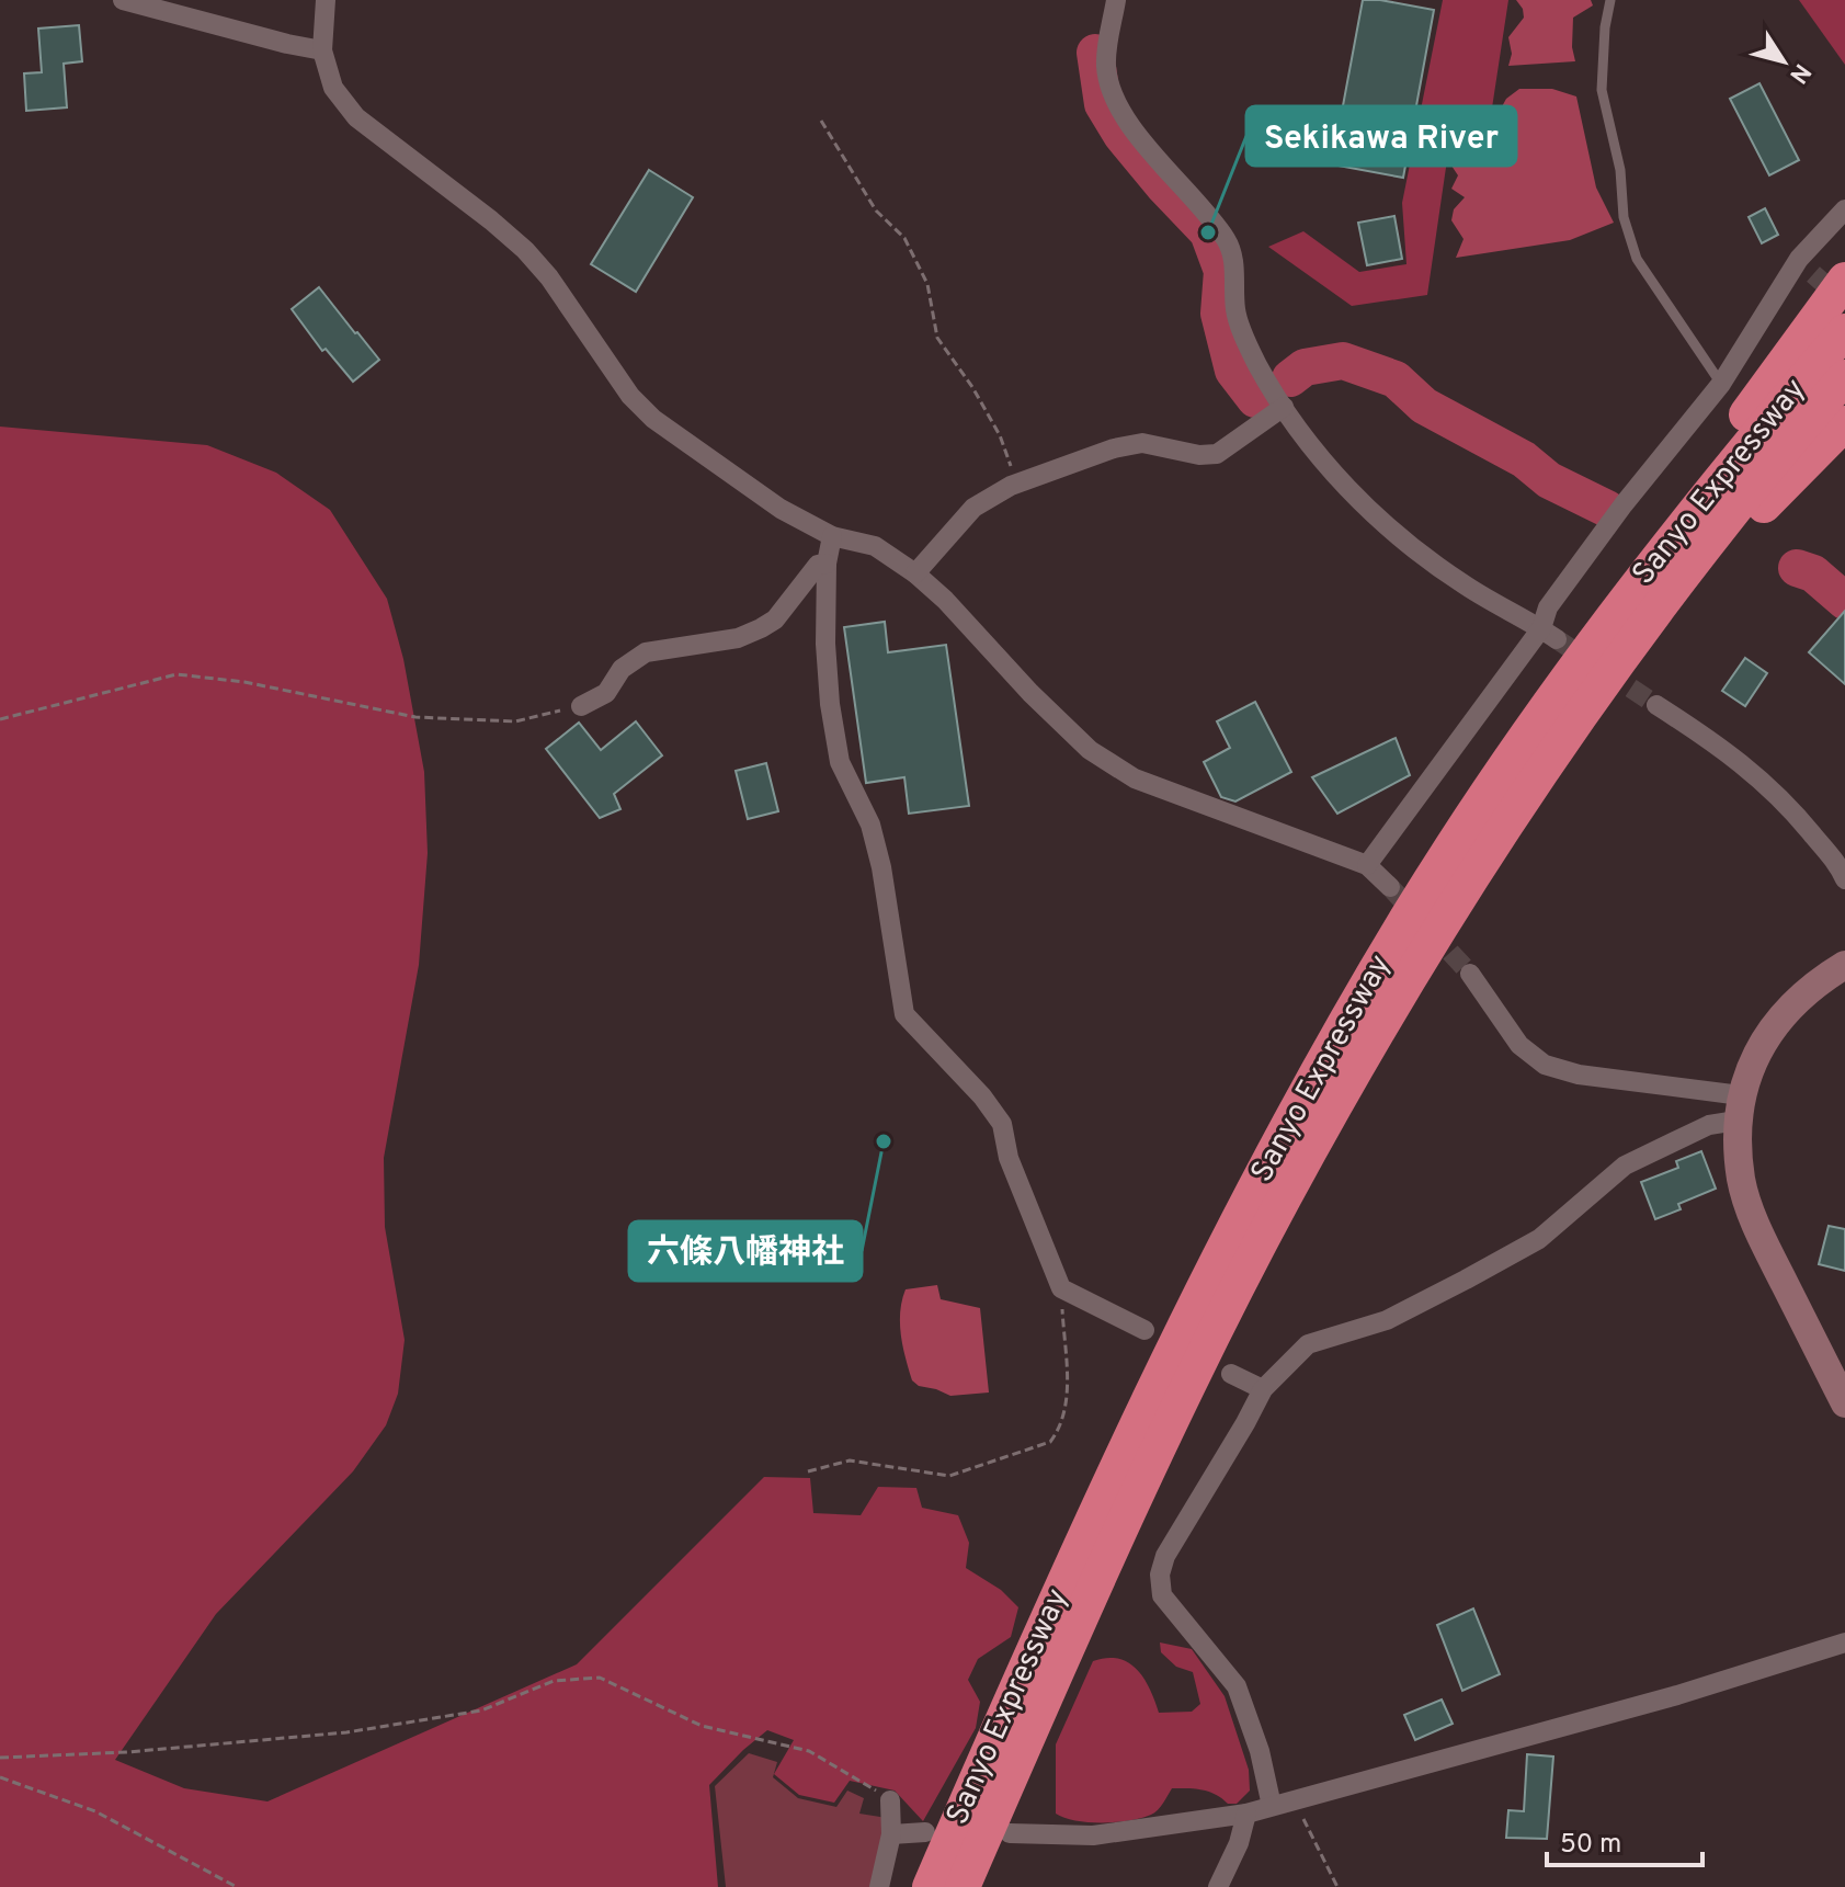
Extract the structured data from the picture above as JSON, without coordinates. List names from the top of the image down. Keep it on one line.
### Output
{"streets":{"highway":["Sanyo Expressway"]},"places":["Sekikawa River","六條八幡神社"],"scale_bar":"50 m","north":"bottom right"}
